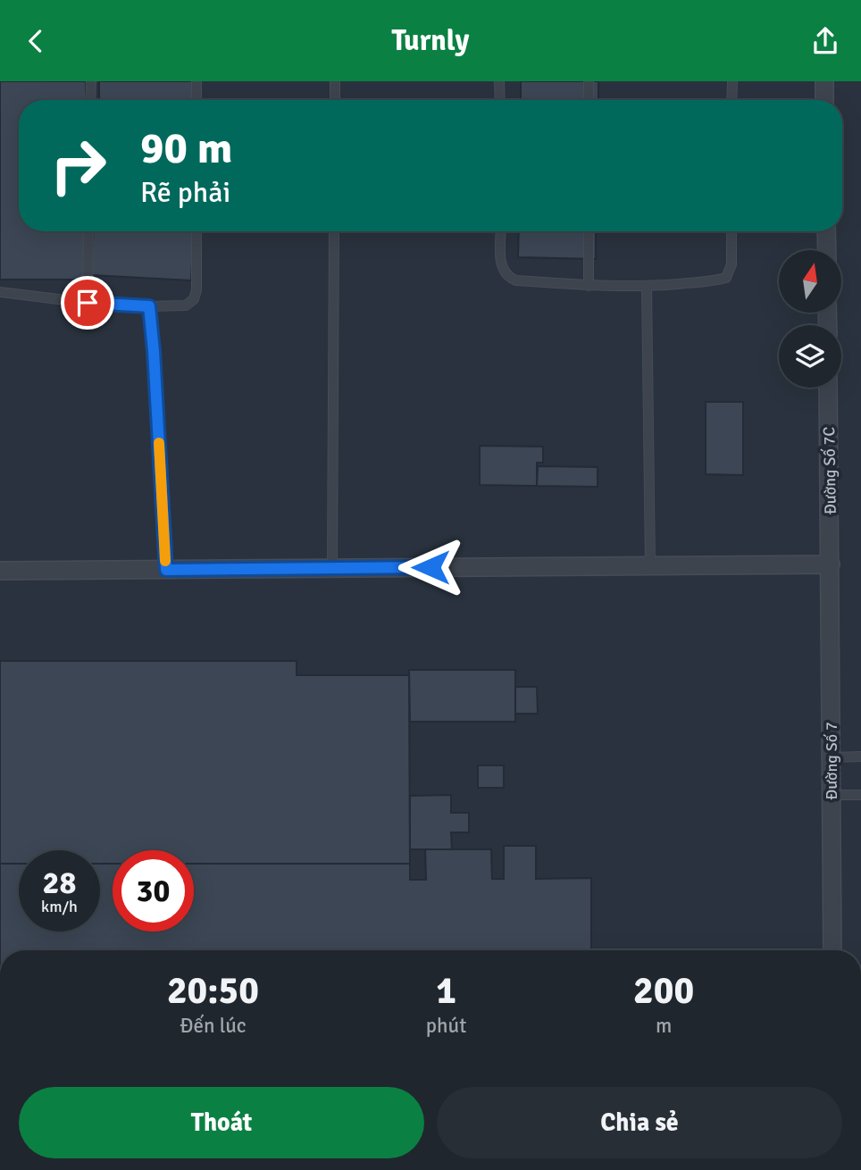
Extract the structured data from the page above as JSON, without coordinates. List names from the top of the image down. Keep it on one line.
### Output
{"streets":{"street":["Đường Số 7C","Đường Số 7"]},"crossings":[["Đường Số 7C","Đường Số 7"]],"north":"top","page":{"header":"Turnly","turn":["90 m","Rẽ phải"],"speed":"28 km/h","limit":"30","eta":["20:50","Đến lúc","1","phút","200","m"],"buttons":["Thoát","Chia sẻ"]}}
